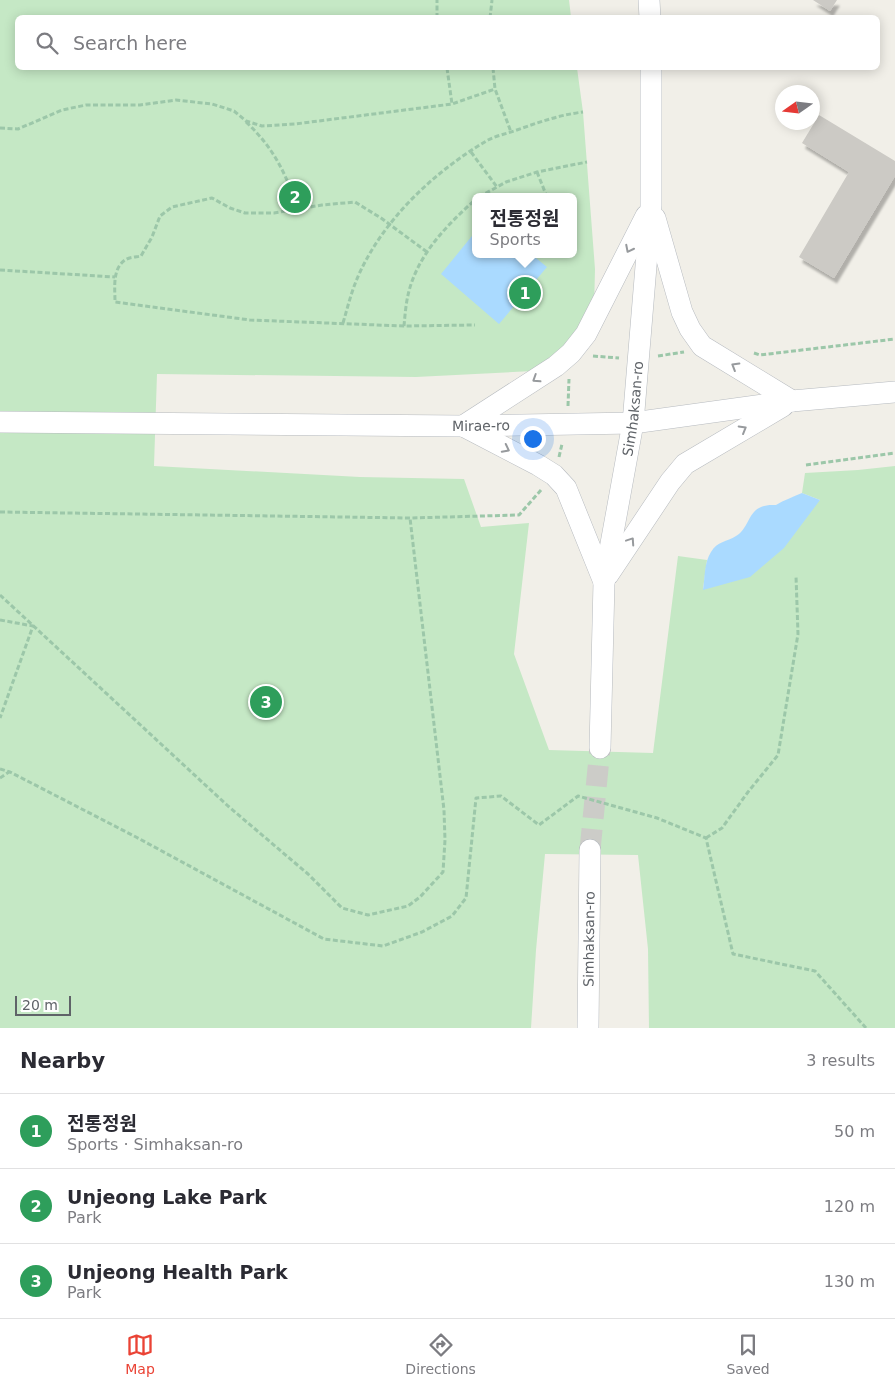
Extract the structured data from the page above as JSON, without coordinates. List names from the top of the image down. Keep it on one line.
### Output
{"streets":{"street":["Simhaksan-ro","Mirae-ro"]},"crossings":[["Simhaksan-ro","Mirae-ro"]],"scale_bar":"20 m","north":"left","page":{"search":"Search here","pins":["2","1","3"],"popup":["전통정원","Sports"],"scale":"20 m","heading":["Nearby","3 results"],"list":[{"mark":"1","name":"전통정원","note":"Sports · Simhaksan-ro","value":"50 m"},{"mark":"2","name":"Unjeong Lake Park","note":"Park","value":"120 m"},{"mark":"3","name":"Unjeong Health Park","note":"Park","value":"130 m"}],"nav":["Map","Directions","Saved"]}}
